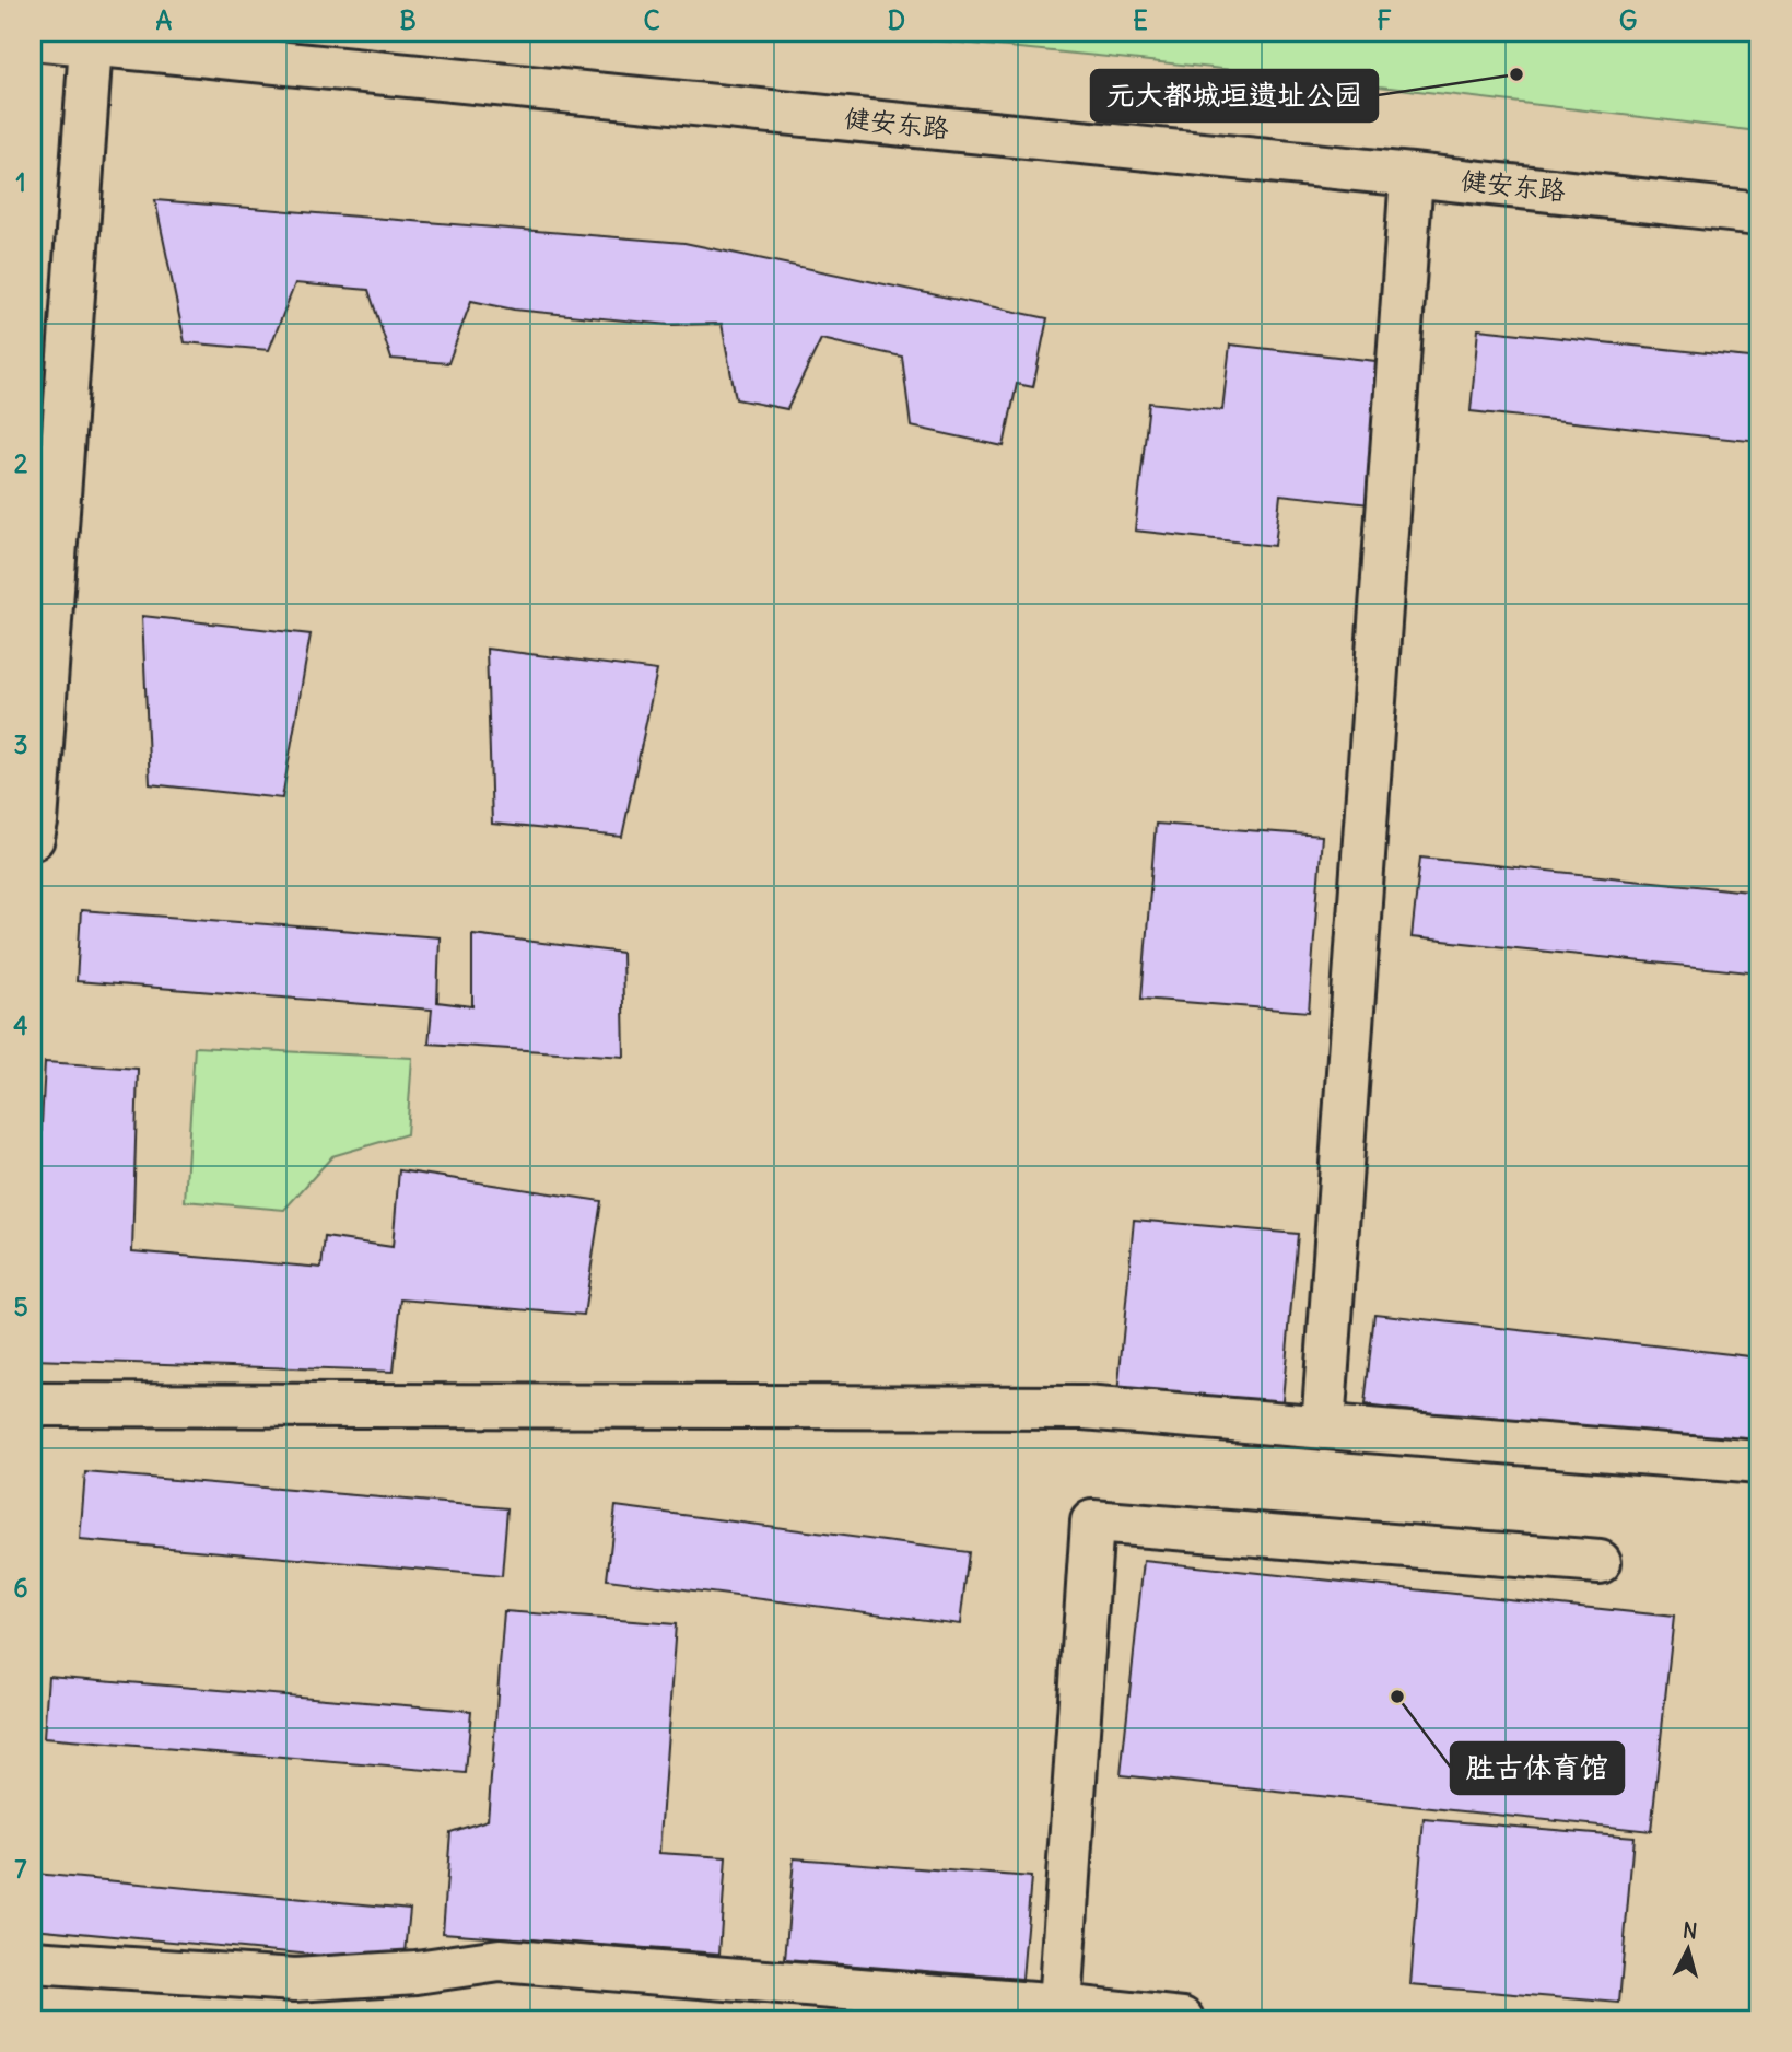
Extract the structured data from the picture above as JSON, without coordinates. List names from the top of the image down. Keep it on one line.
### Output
{"streets":{"street":["健安东路"]},"places":["元大都城垣遗址公园","胜古体育馆"],"north":"top","grid":{"columns":["A","B","C","D","E","F","G"],"rows":["1","2","3","4","5","6","7"]}}
